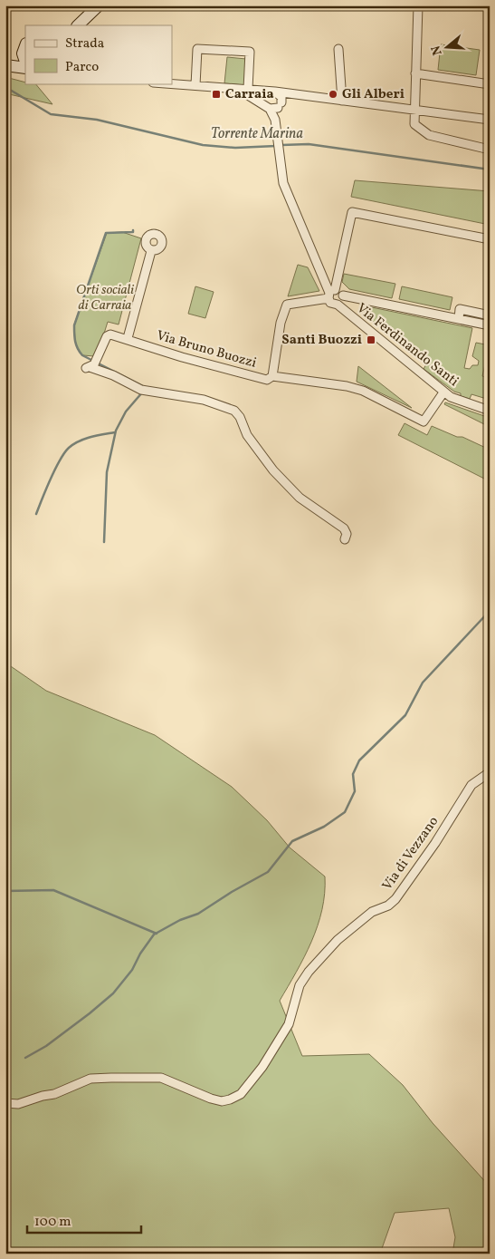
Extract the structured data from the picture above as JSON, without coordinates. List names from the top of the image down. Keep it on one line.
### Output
{"streets":{"street":["Via Ferdinando Santi","Via Bruno Buozzi","Via di Vezzano"]},"crossings":[["Via Ferdinando Santi","Via Bruno Buozzi"]],"water":["Torrente Marina"],"parks":["Orti sociali di Carraia"],"places":{"transit":["Carraia","Santi Buozzi"],"other":["Gli Alberi"]},"legend":["Strada","Parco"],"scale_bar":"100 m","north":"left"}
